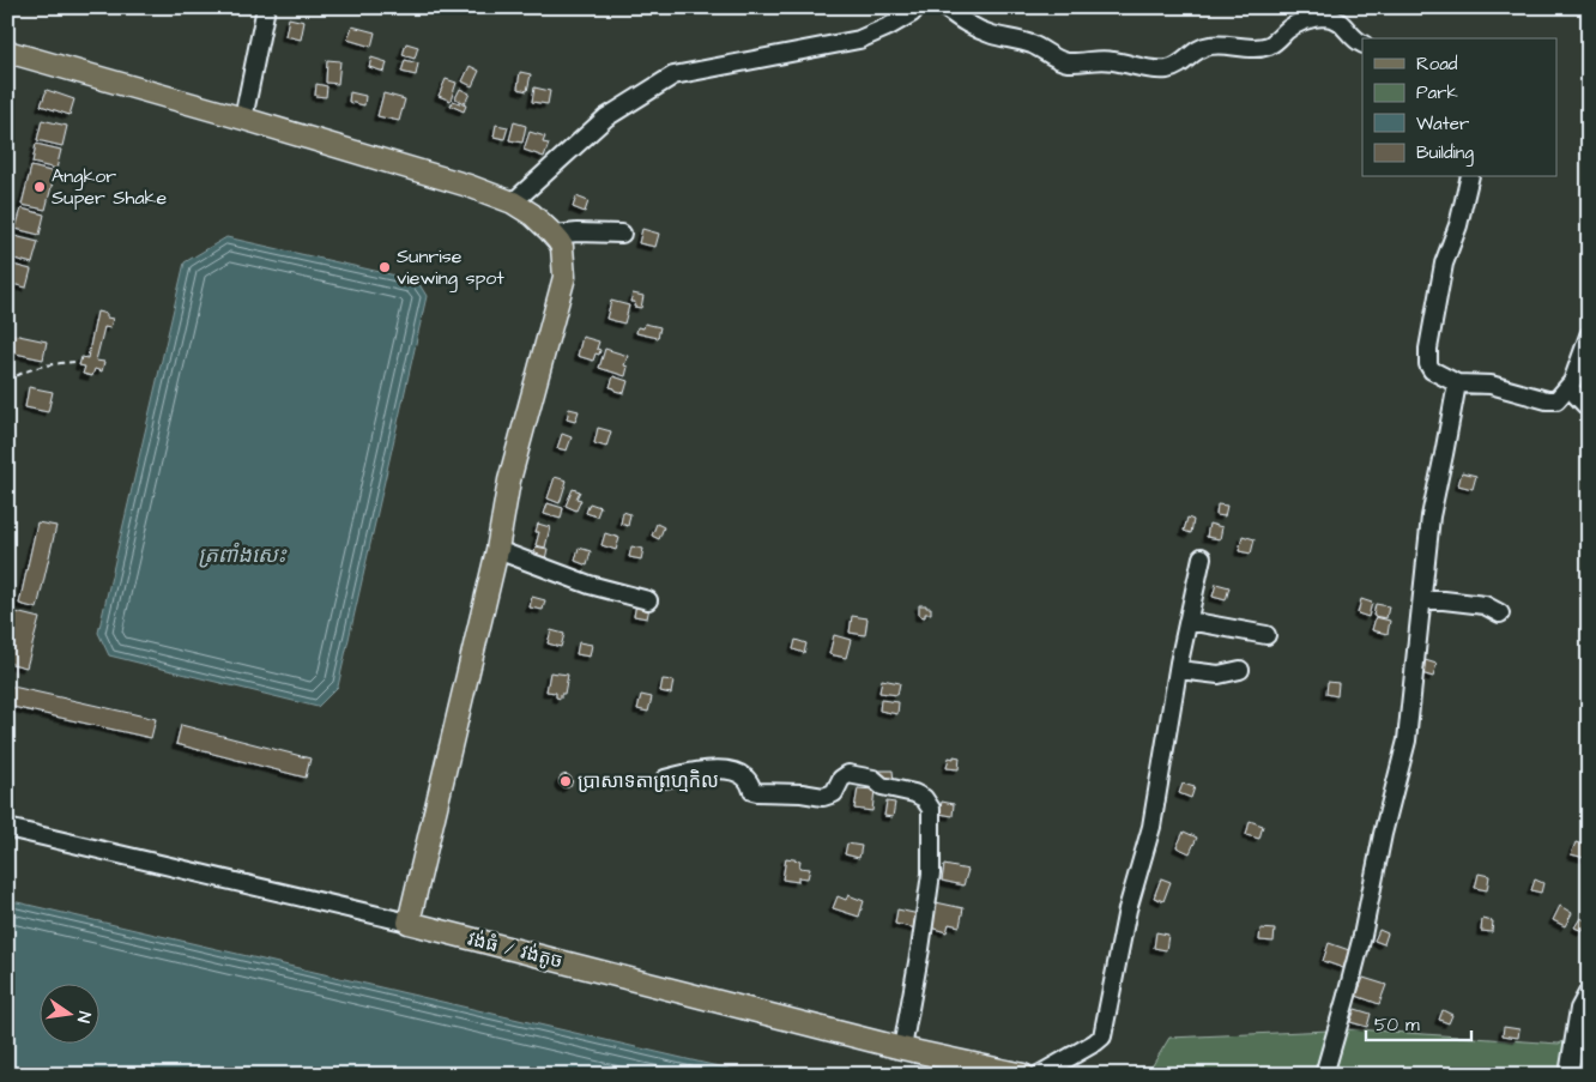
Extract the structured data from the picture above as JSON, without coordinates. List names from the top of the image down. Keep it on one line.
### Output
{"streets":{"main road":["វង់ធំ / វង់តូច"]},"water":["ត្រពាំងសេះ"],"places":["Angkor Super Shake","Sunrise viewing spot","ប្រាសាទតាព្រហ្មកិល"],"legend":["Road","Park","Water","Building"],"scale_bar":"50 m","north":"right"}
